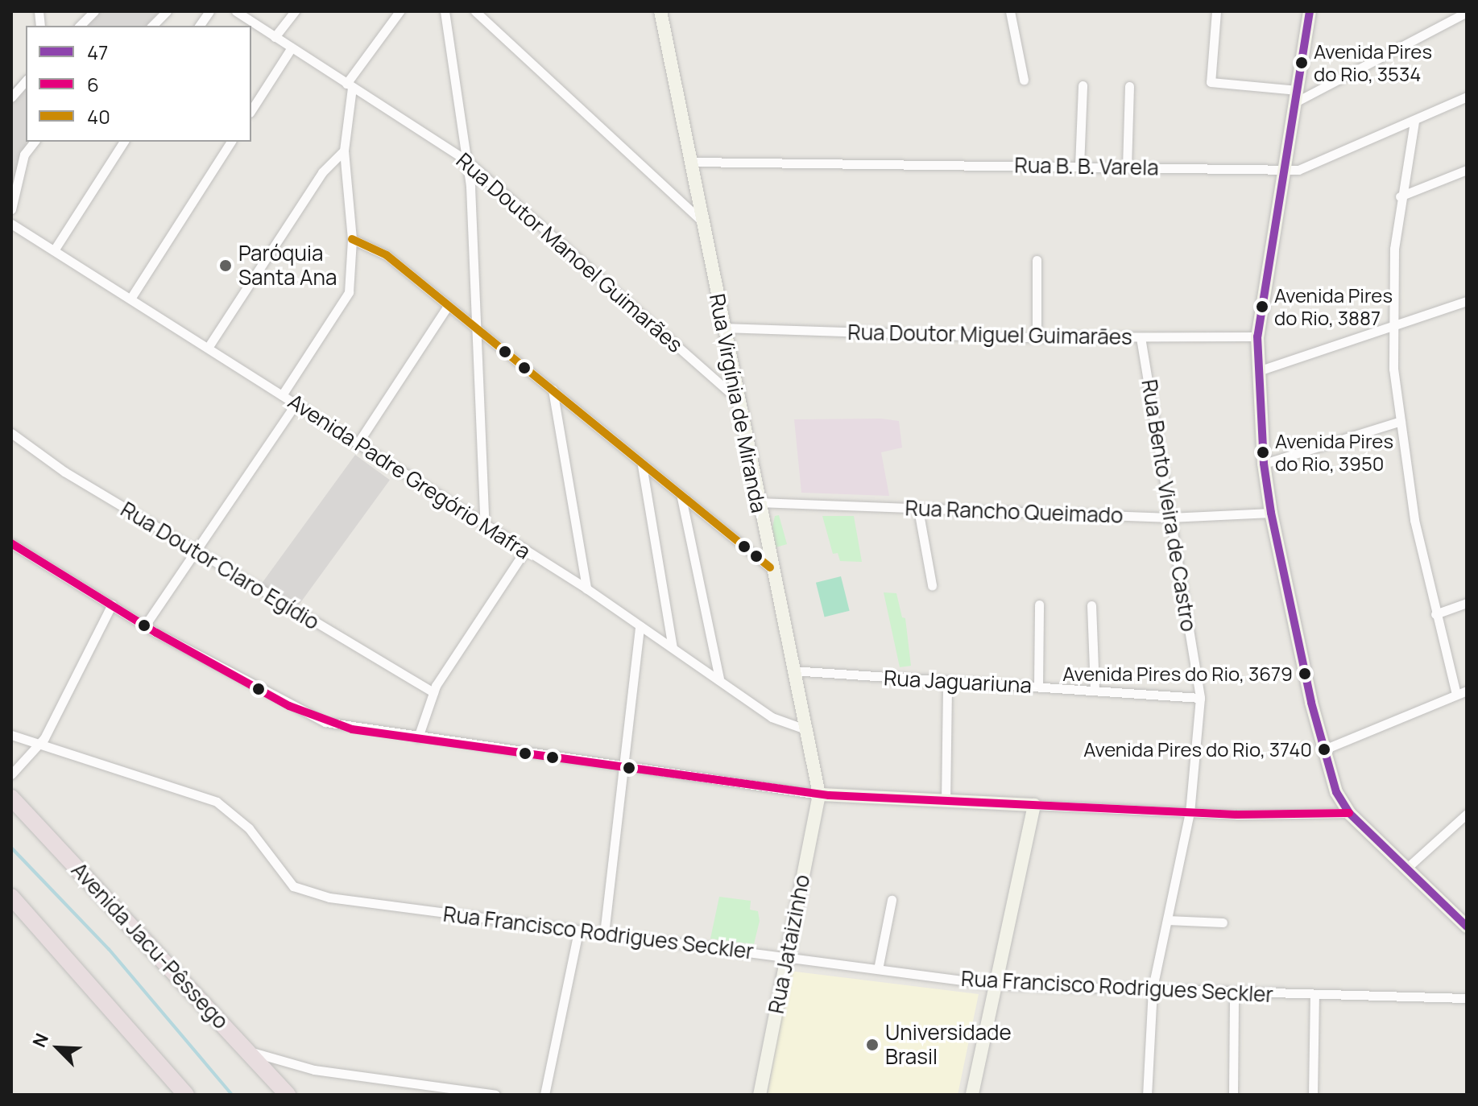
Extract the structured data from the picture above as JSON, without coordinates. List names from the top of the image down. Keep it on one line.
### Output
{"streets":{"highway":["Avenida Jacu-Pêssego"],"street":["Rua B. B. Varela","Rua Doutor Manoel Guimarães","Rua Doutor Miguel Guimarães","Rua Virgínia de Miranda","Avenida Padre Gregório Mafra","Rua Bento Vieira de Castro","Rua Rancho Queimado","Rua Doutor Claro Egídio","Rua Jaguariuna","Rua Francisco Rodrigues Seckler","Rua Jataizinho"]},"crossings":[["Rua B. B. Varela","Rua Virgínia de Miranda"],["Rua Doutor Manoel Guimarães","Rua Virgínia de Miranda"],["Rua Doutor Miguel Guimarães","Rua Virgínia de Miranda"],["Rua Doutor Miguel Guimarães","Rua Bento Vieira de Castro"],["Rua Virgínia de Miranda","Avenida Padre Gregório Mafra"],["Rua Virgínia de Miranda","Rua Rancho Queimado"],["Rua Virgínia de Miranda","Rua Jaguariuna"],["Rua Virgínia de Miranda","Rua Jataizinho"],["Rua Bento Vieira de Castro","Rua Rancho Queimado"],["Rua Bento Vieira de Castro","Rua Jaguariuna"],["Rua Bento Vieira de Castro","Rua Francisco Rodrigues Seckler"],["Rua Francisco Rodrigues Seckler","Rua Jataizinho"]],"places":["Avenida Pires do Rio, 3534","Paróquia Santa Ana","Avenida Pires do Rio, 3887","Avenida Pires do Rio, 3950","Avenida Pires do Rio, 3679","Avenida Pires do Rio, 3740","Universidade Brasil"],"lines":["transit line 47","transit line 40","transit line 6"],"legend":["47","6","40"],"north":"top left"}
